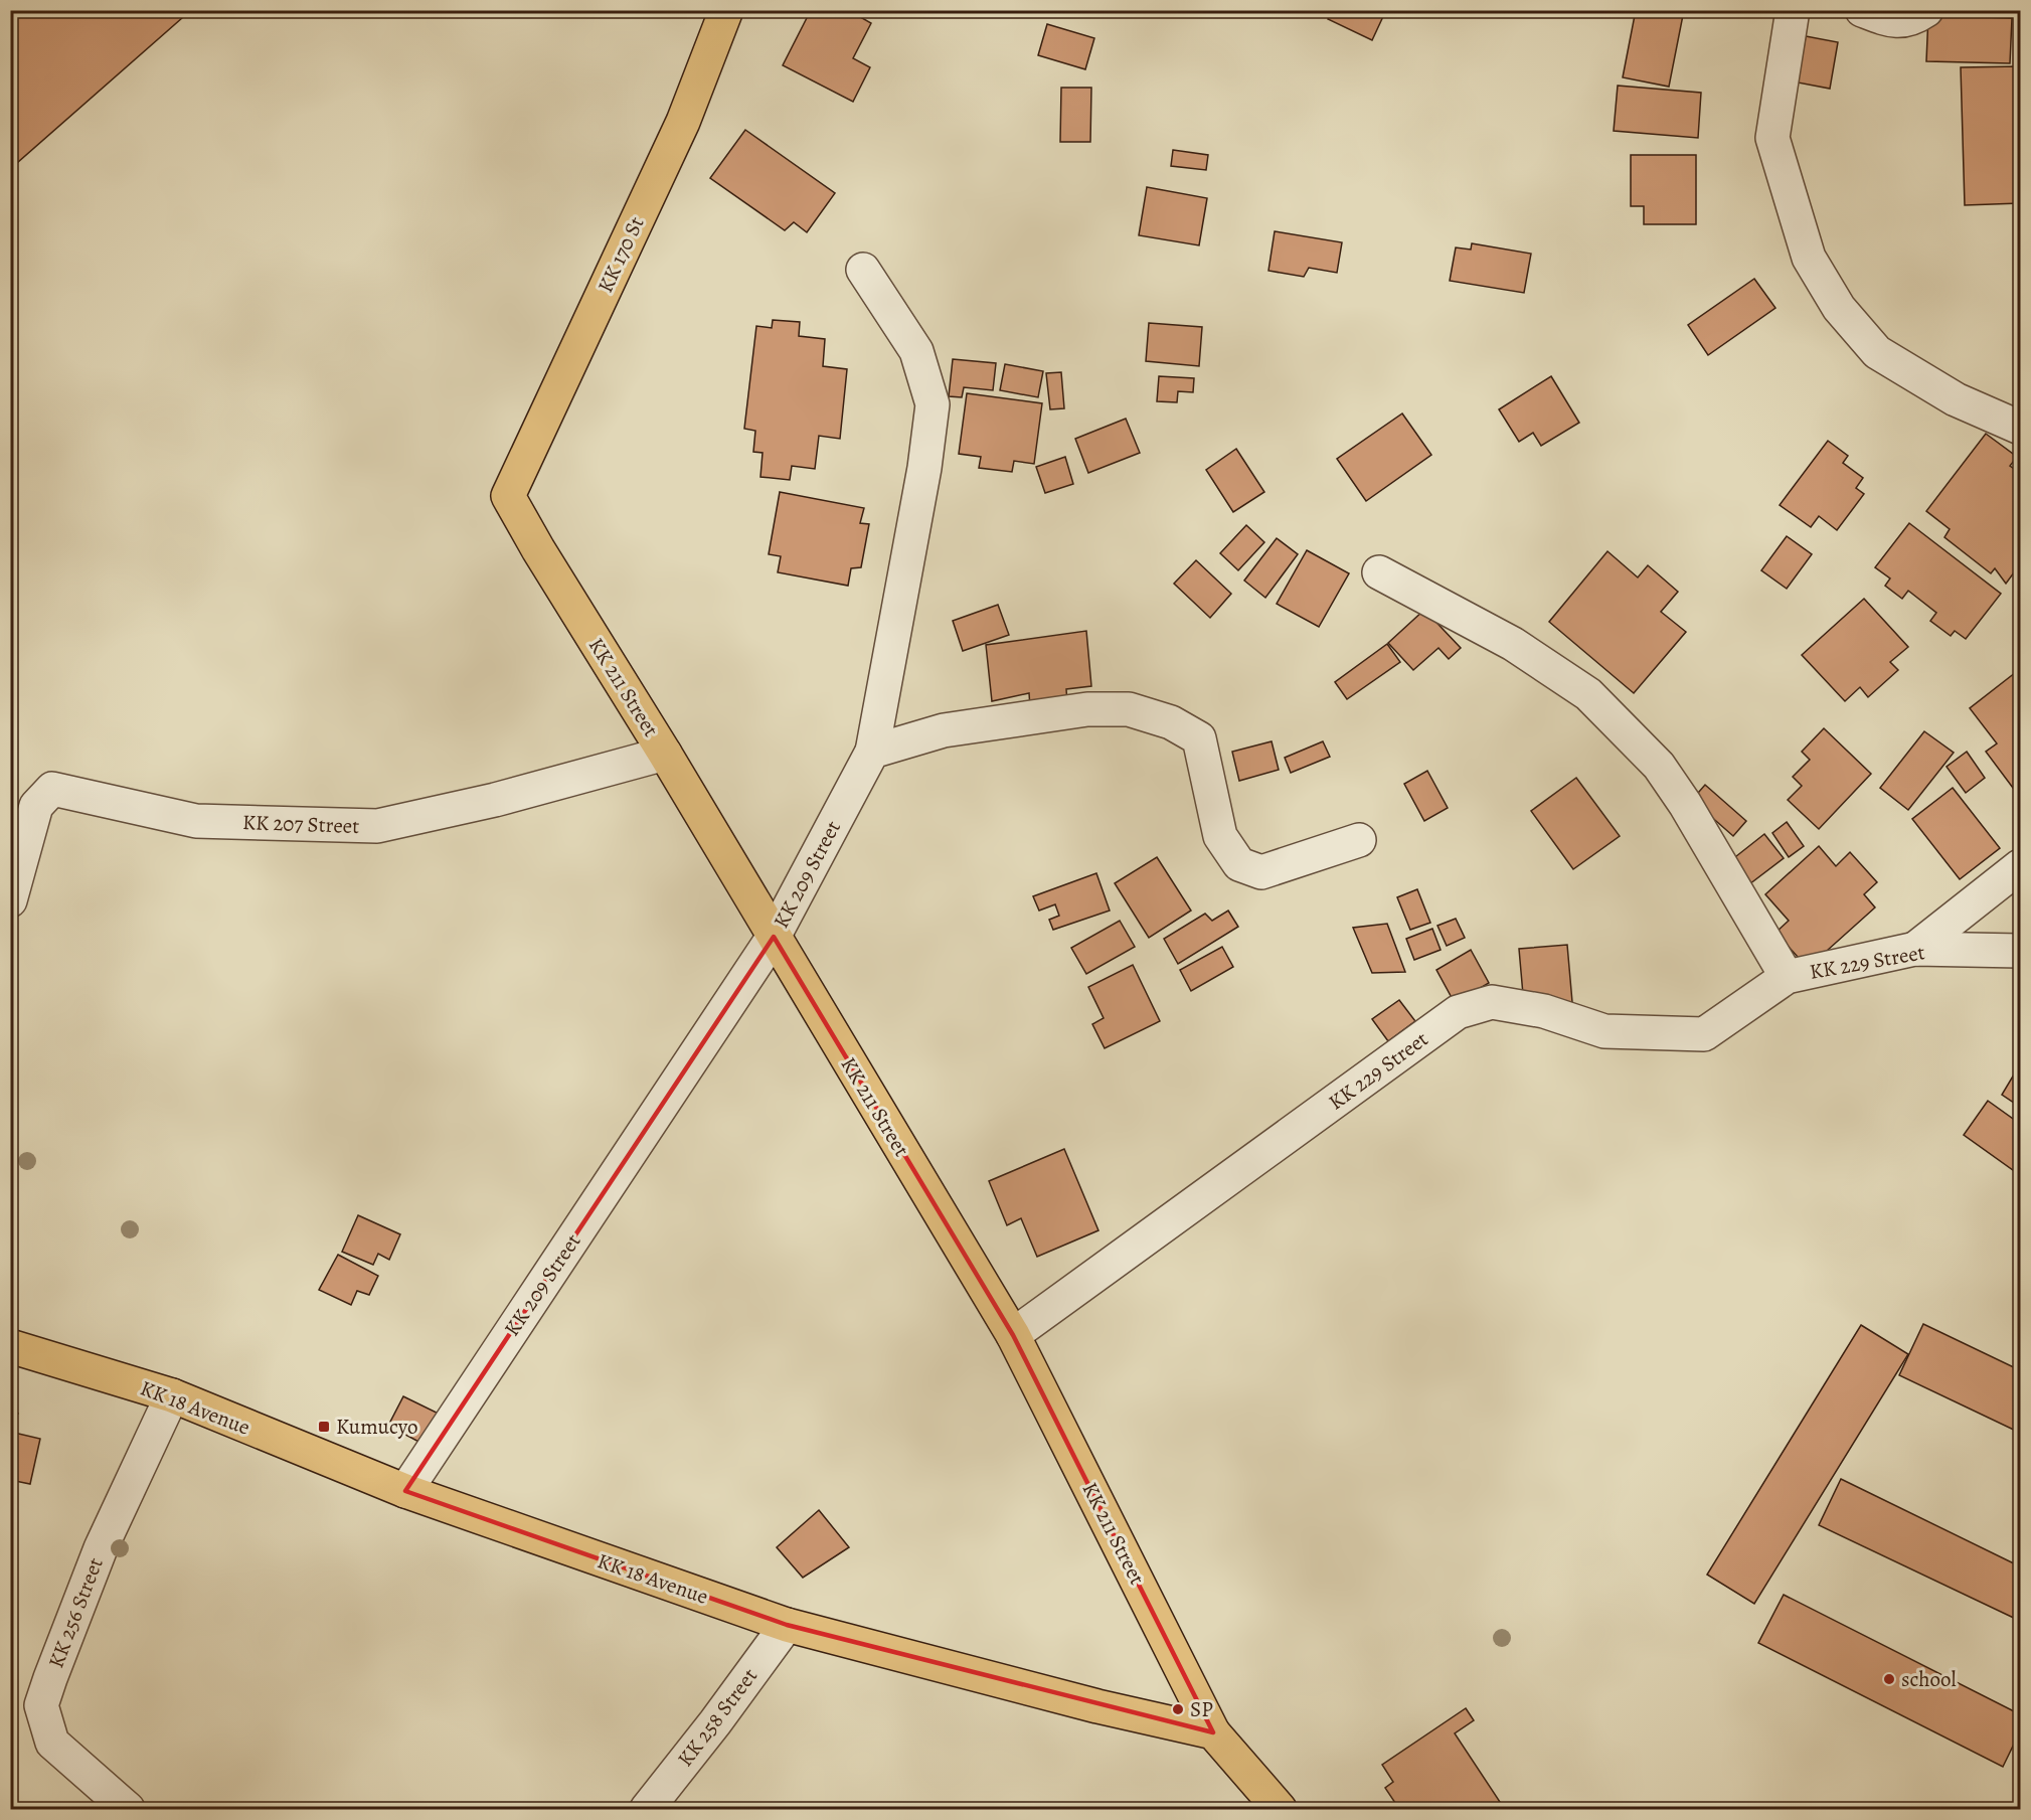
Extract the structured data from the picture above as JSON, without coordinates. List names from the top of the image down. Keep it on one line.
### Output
{"streets":{"main road":["KK 170 St","KK 211 Street","KK 18 Avenue"],"street":["KK 207 Street","KK 209 Street","KK 229 Street","KK 256 Street","KK 258 Street"]},"crossings":[["KK 170 St","KK 211 Street"],["KK 211 Street","KK 207 Street"],["KK 211 Street","KK 209 Street"],["KK 211 Street","KK 229 Street"],["KK 211 Street","KK 18 Avenue"],["KK 209 Street","KK 18 Avenue"],["KK 18 Avenue","KK 256 Street"],["KK 18 Avenue","KK 258 Street"]],"places":{"transit":["Kumucyo"],"other":["school","SP"]}}
